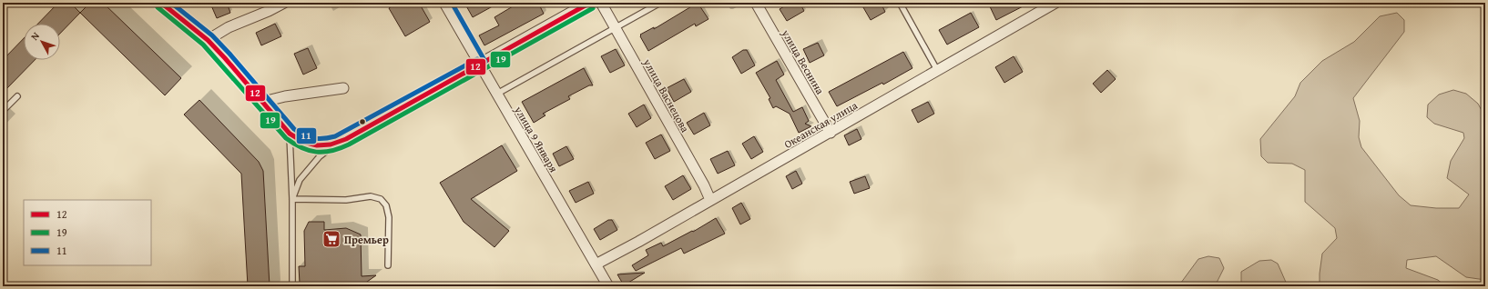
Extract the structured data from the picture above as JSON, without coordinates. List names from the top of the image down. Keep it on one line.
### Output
{"streets":{"street":["улица Веснина","улица Васнецова","Океанская улица","улица 9 Января"]},"crossings":[["улица Веснина","Океанская улица"],["улица Васнецова","Океанская улица"],["Океанская улица","улица 9 Января"]],"places":{"supermarket":["Премьер"]},"lines":["transit line 12","transit line 11","transit line 19"],"legend":["12","19","11"],"north":"top left"}
